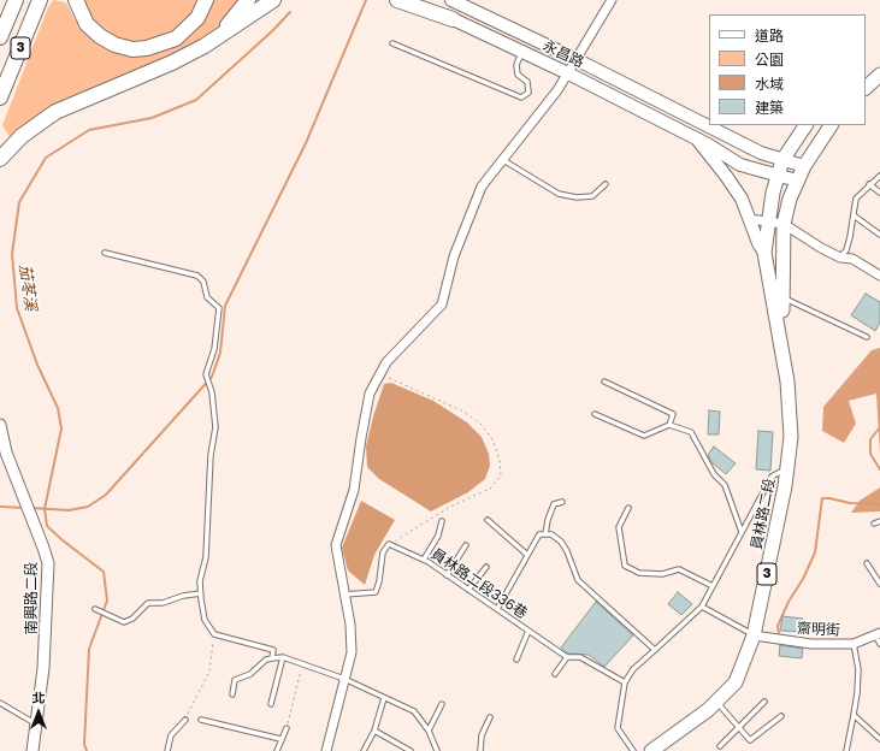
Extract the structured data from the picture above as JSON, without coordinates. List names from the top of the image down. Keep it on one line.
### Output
{"streets":{"highway":["3"],"main road":["永昌路","員林路二段"],"street":["南興路二段","齋明街"],"lane":["員林路二段336巷"]},"crossings":[["3","永昌路"],["3","員林路二段"],["永昌路","員林路二段"],["員林路二段","齋明街"]],"water":["茄苳溪"],"legend":["道路","公園","水域","建築"],"north":"top"}
